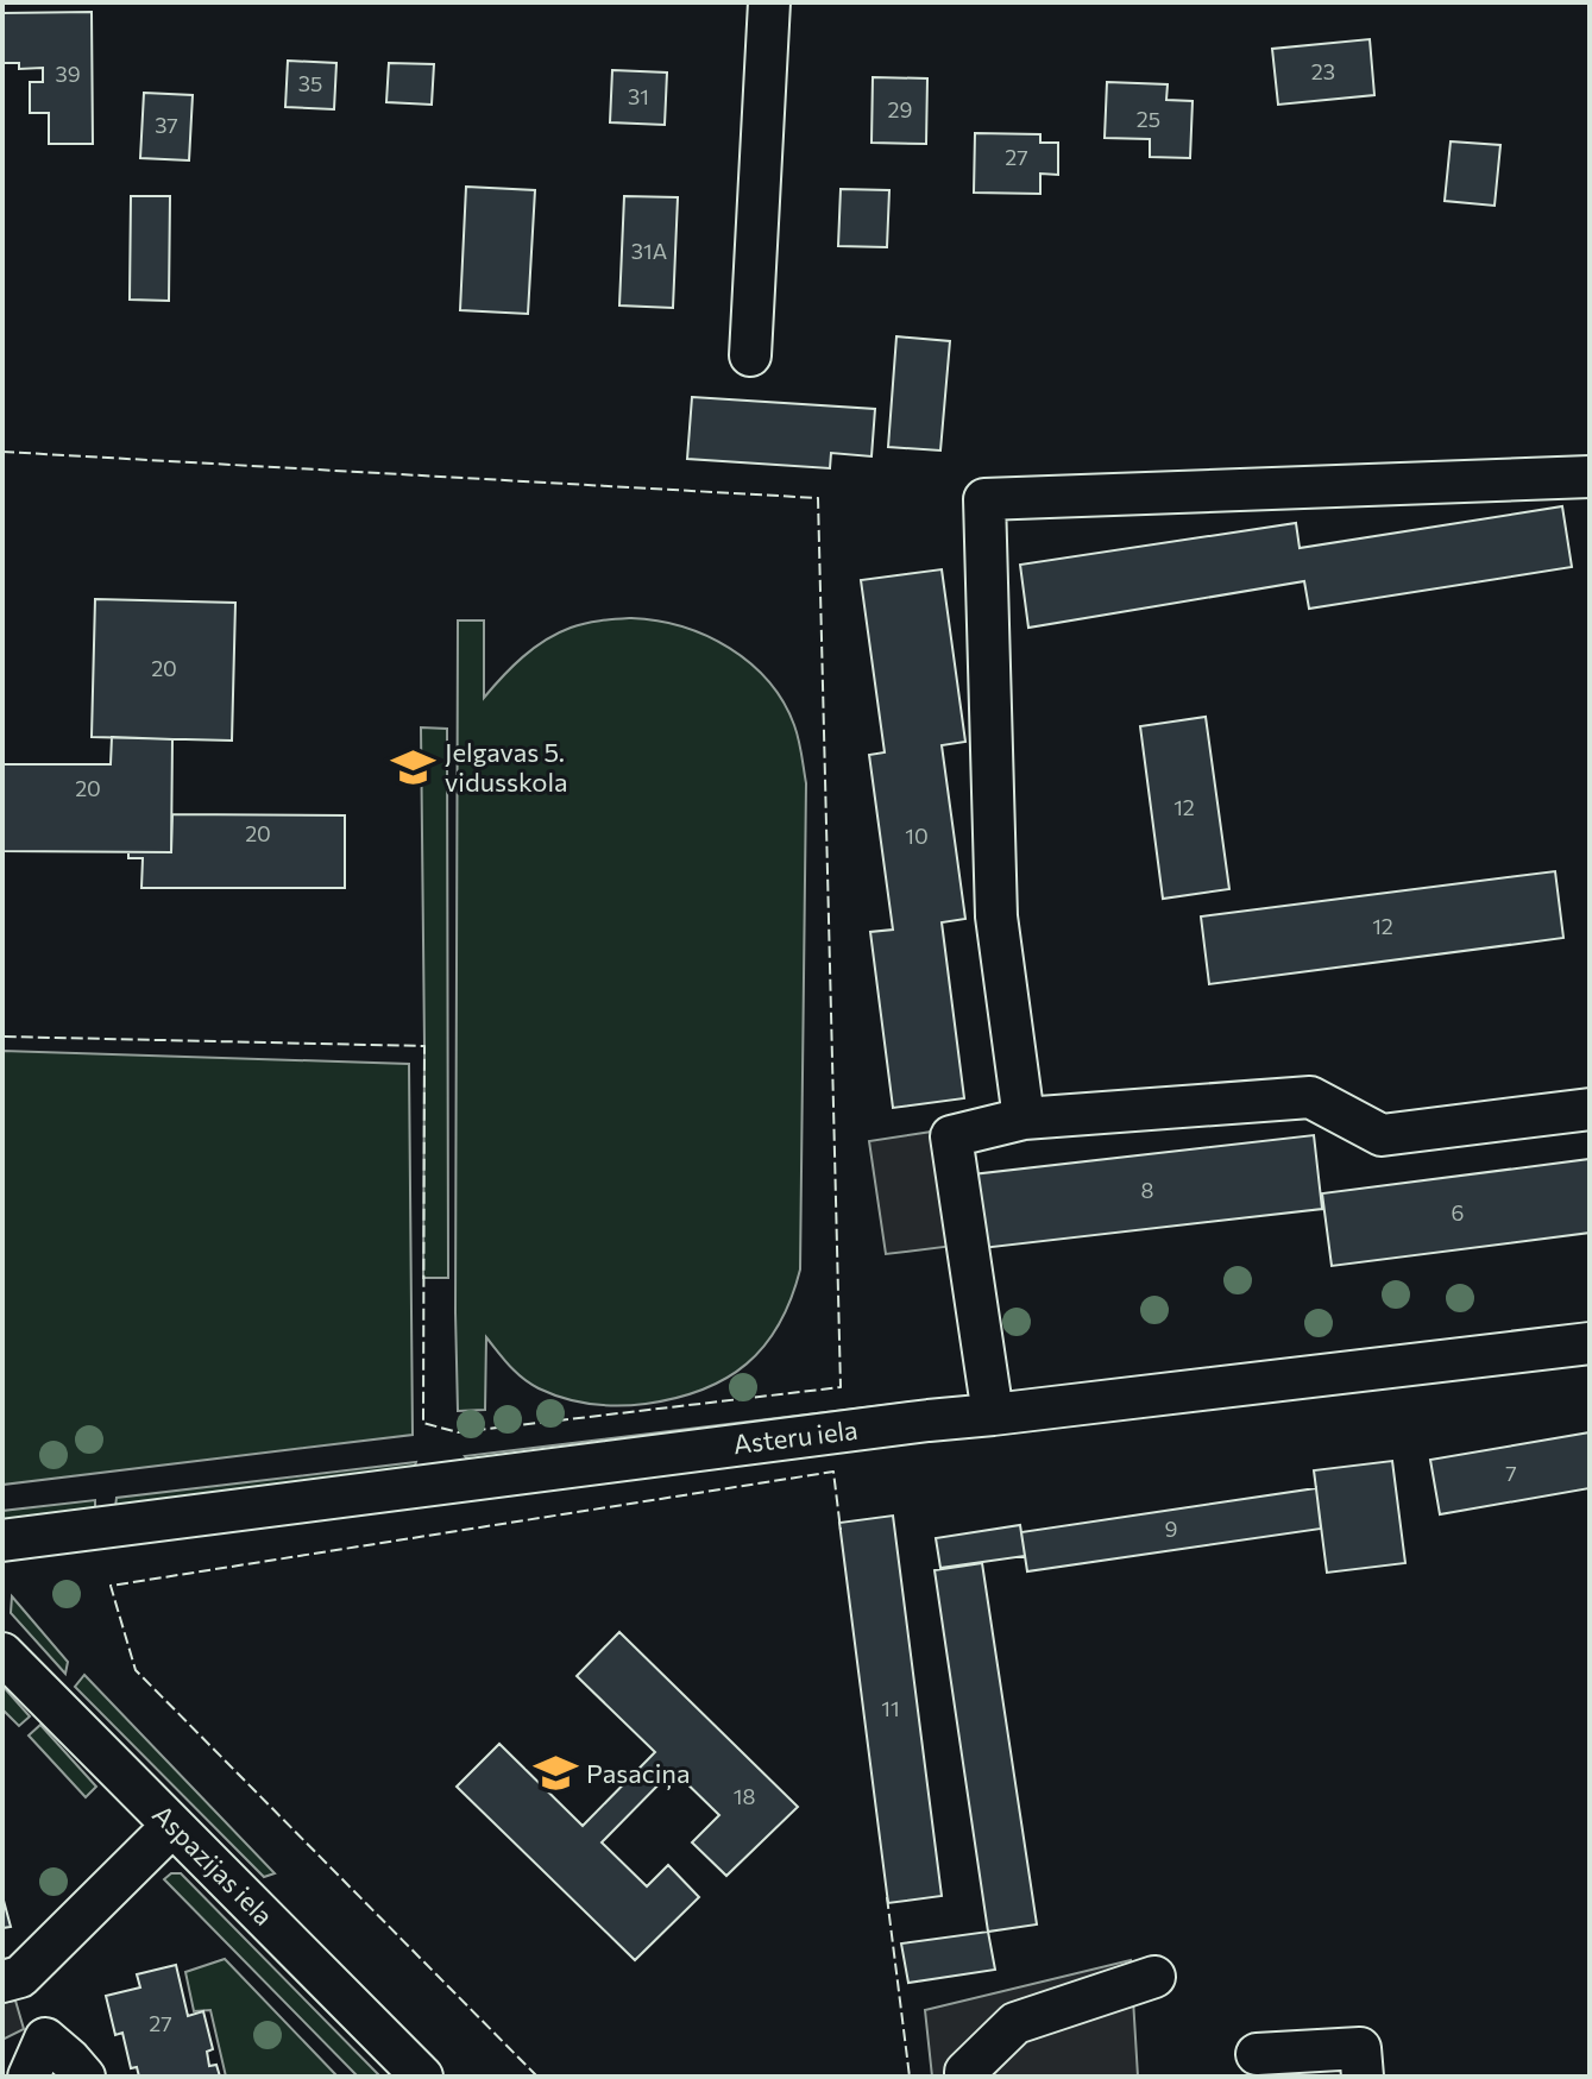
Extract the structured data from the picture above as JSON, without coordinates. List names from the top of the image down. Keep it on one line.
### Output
{"streets":{"street":["Asteru iela","Aspazijas iela"]},"places":{"school or university":["Jelgavas 5. vidusskola","Pasaciņa"]},"house_numbers":["23","39","35","31","29","25","37","27","31A","20","20","12","20","10","12","8","6","7","9","11","18","27"]}
